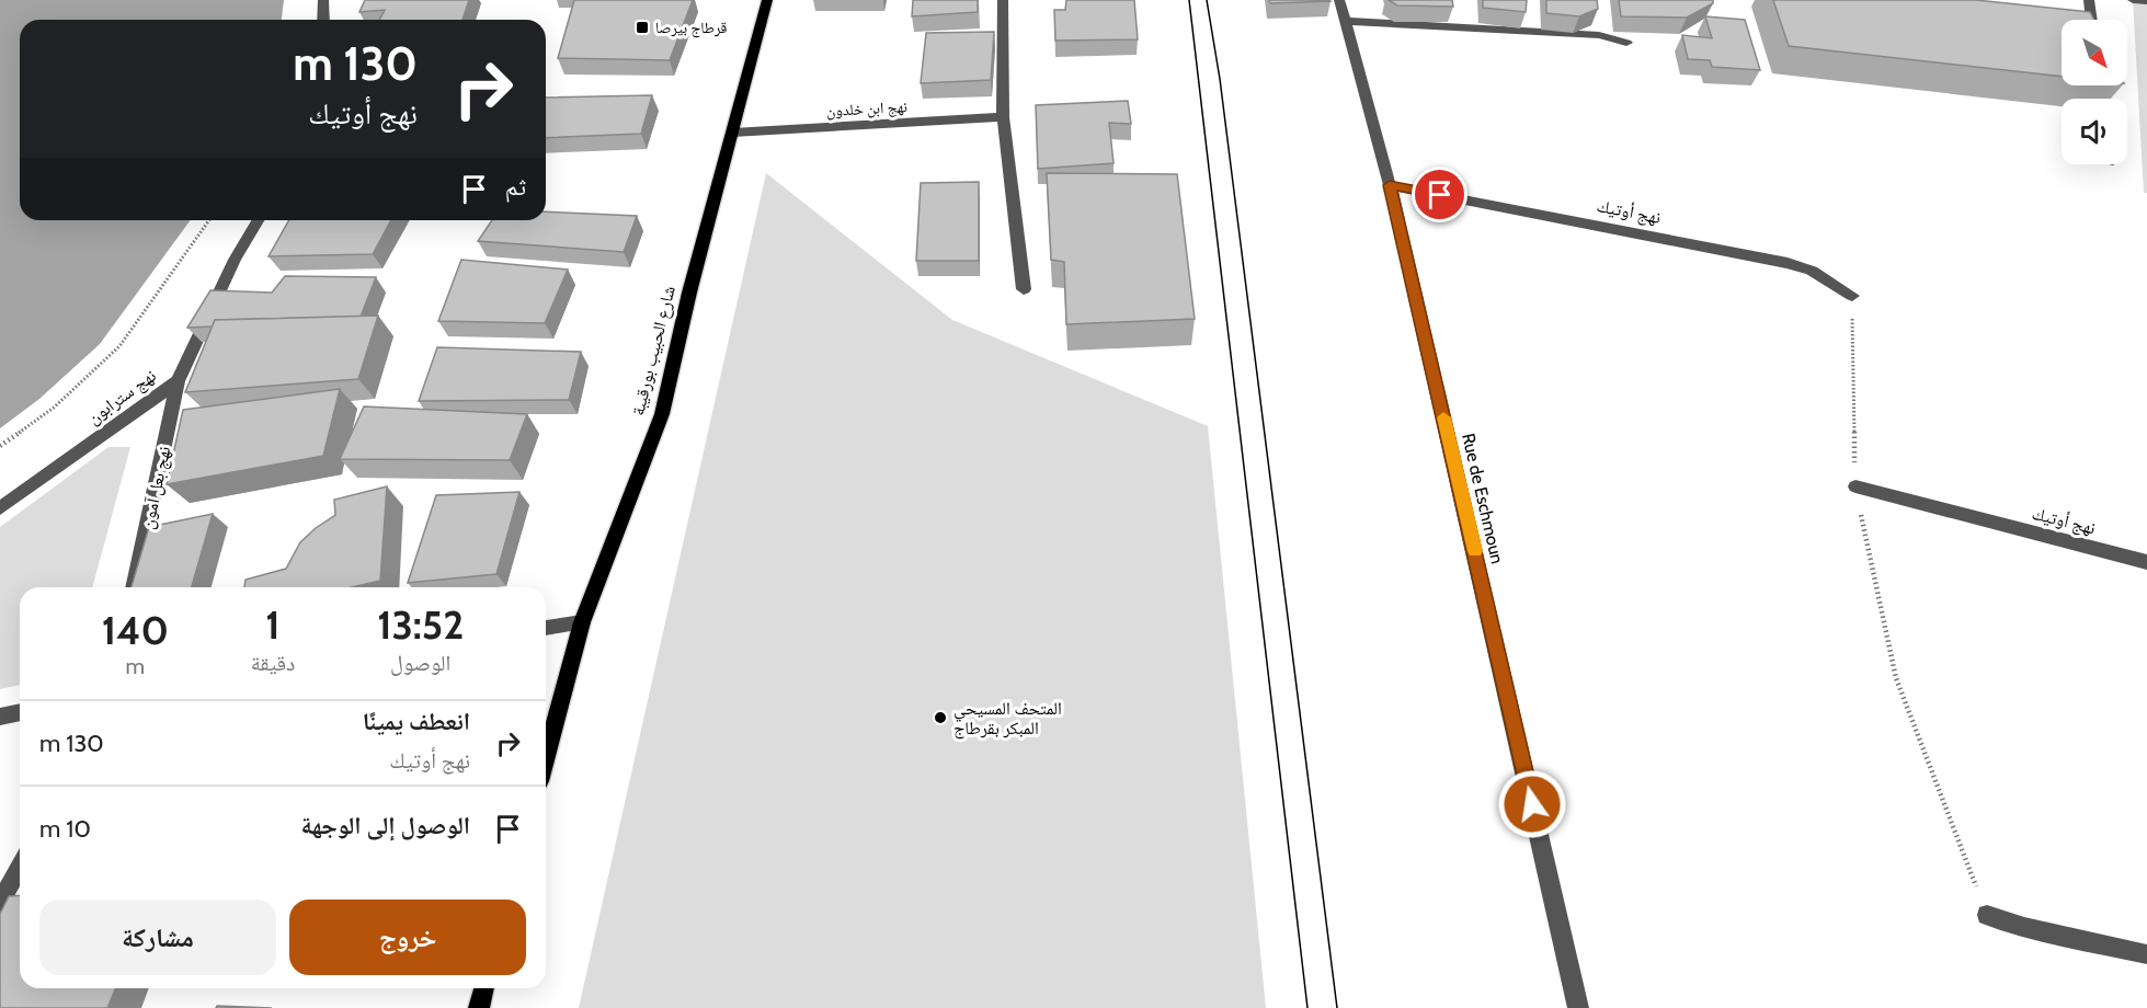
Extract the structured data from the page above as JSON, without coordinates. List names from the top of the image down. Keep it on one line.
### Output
{"streets":{"main road":["شارع الحبيب بورقيبة"],"street":["نهج ابن خلدون","نهج أوتيك","نهج سترابون","نهج بعل آمون","Rue de Eschmoun"]},"crossings":[["نهج ابن خلدون","شارع الحبيب بورقيبة"],["نهج أوتيك","Rue de Eschmoun"],["نهج سترابون","نهج بعل آمون"]],"places":{"transit":["قرطاج بيرصا"],"other":["المتحف المسيحي المبكر بقرطاج"]},"north":"bottom right","page":{"turn":["130 m","نهج أوتيك"],"then":"ثم","eta":["13:52","الوصول","1","دقيقة","140","m"],"list":[{"name":"انعطف يمينًا","note":"نهج أوتيك","value":"130 m"},{"name":"الوصول إلى الوجهة","value":"10 m"}],"buttons":["خروج","مشاركة"]}}
